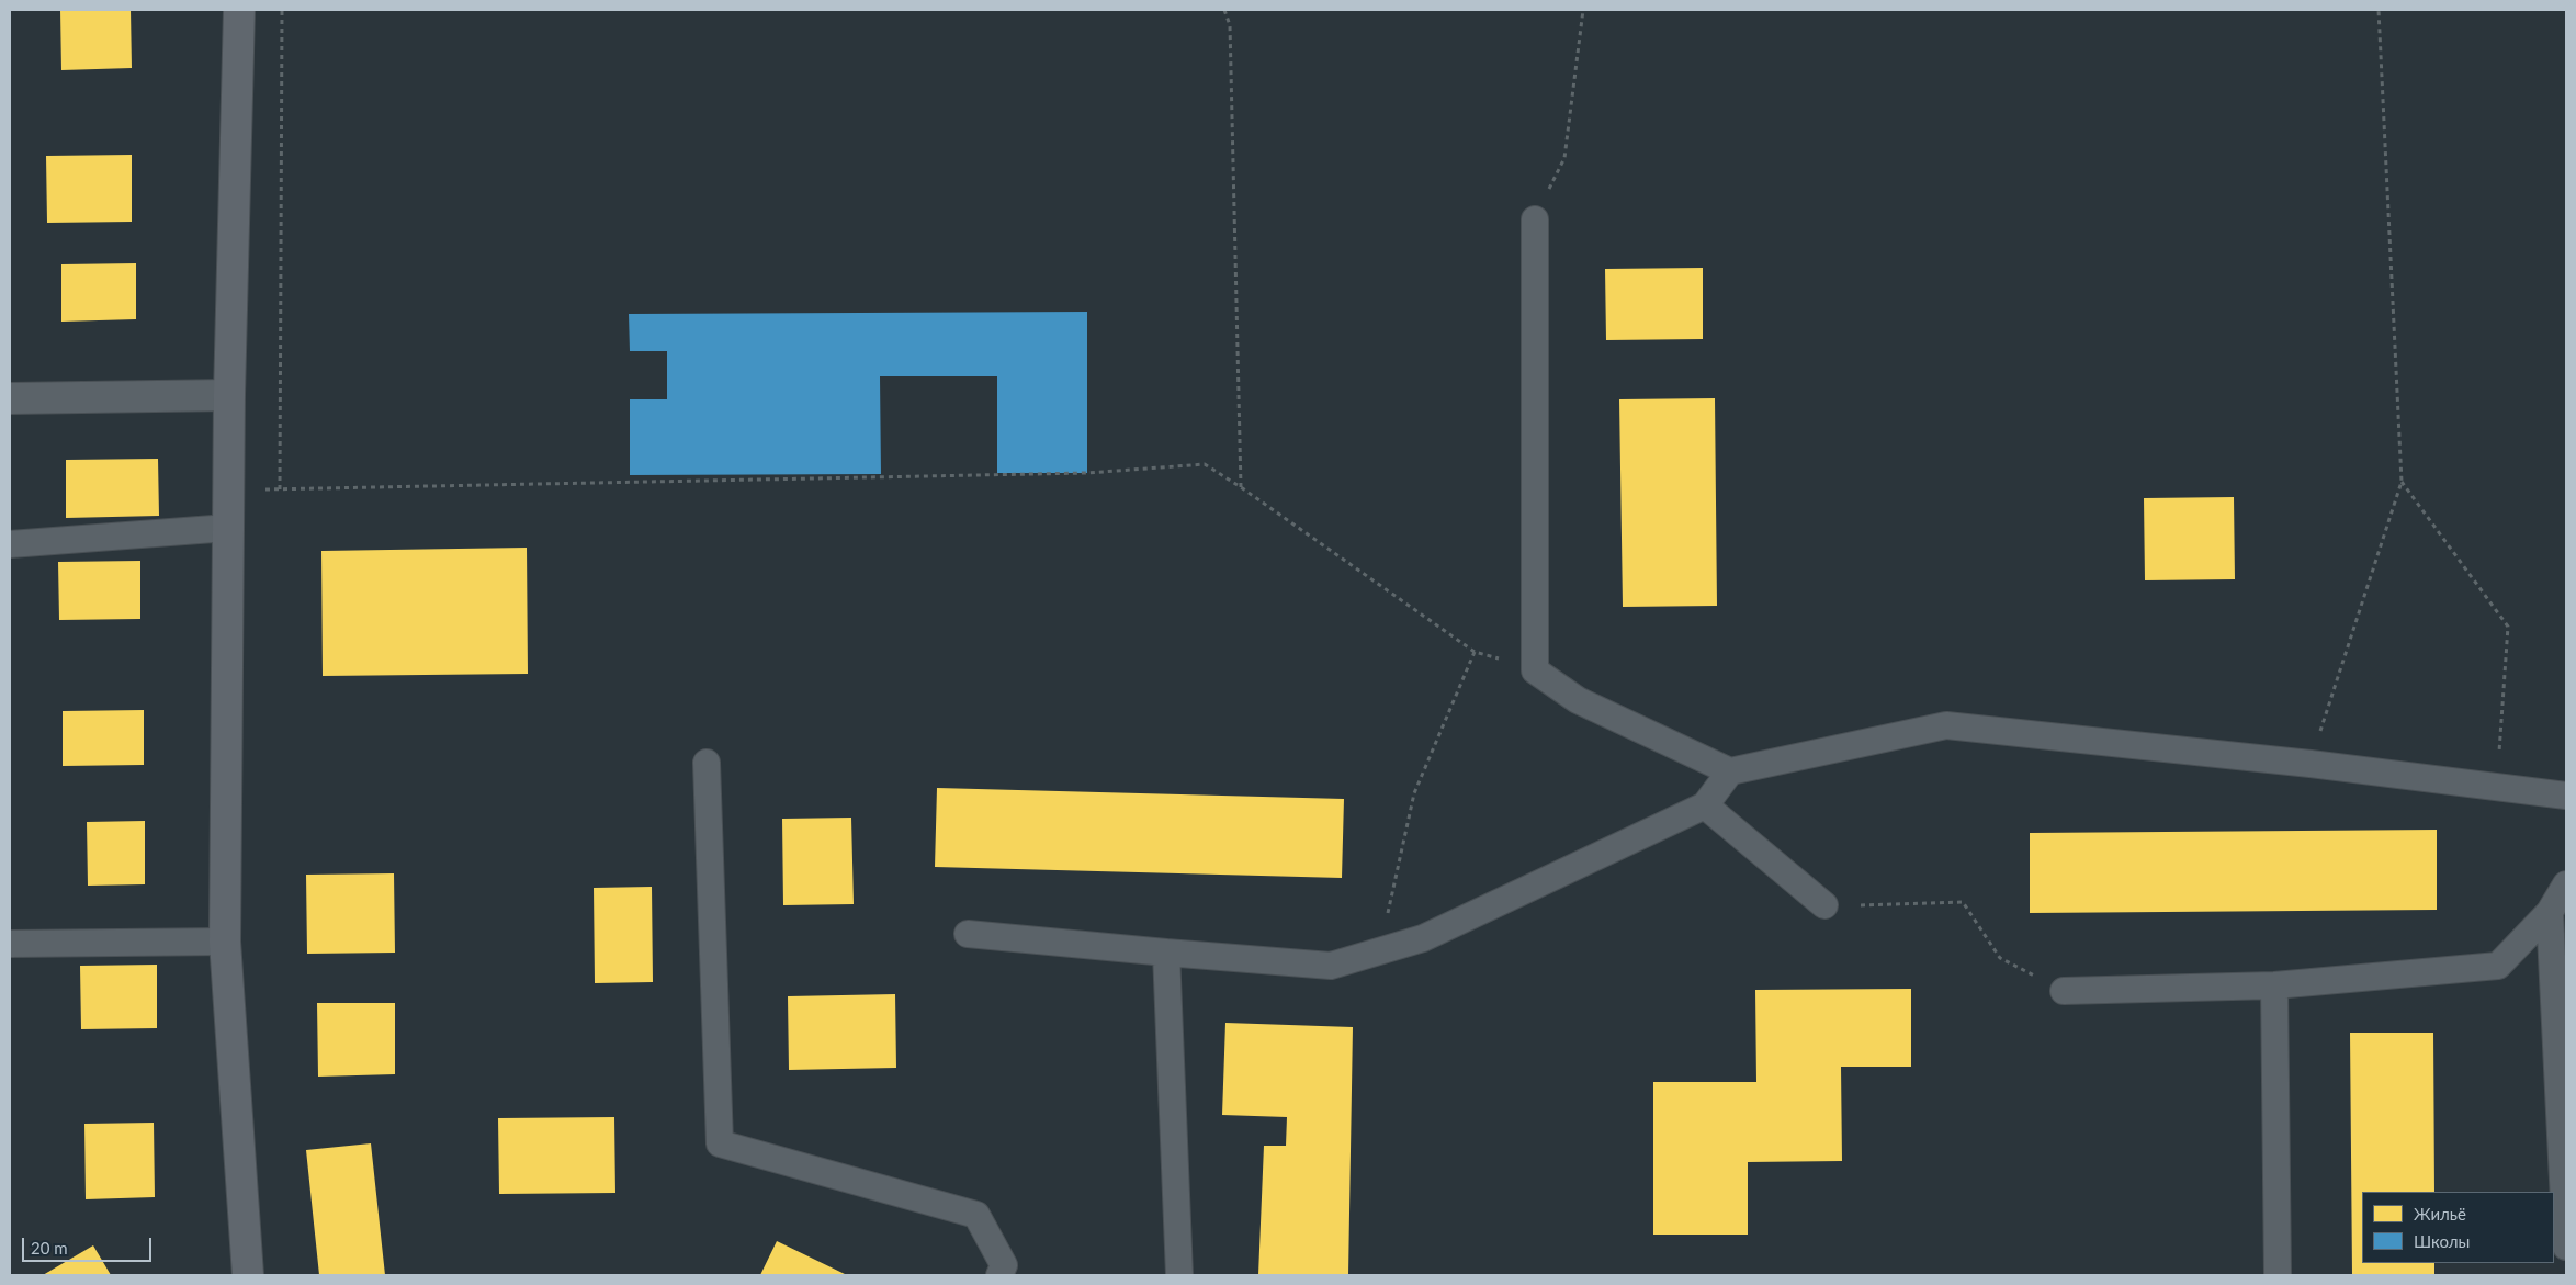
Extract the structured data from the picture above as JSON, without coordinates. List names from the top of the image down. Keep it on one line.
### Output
{"legend":["Жильё","Школы"],"scale_bar":"20 m"}
